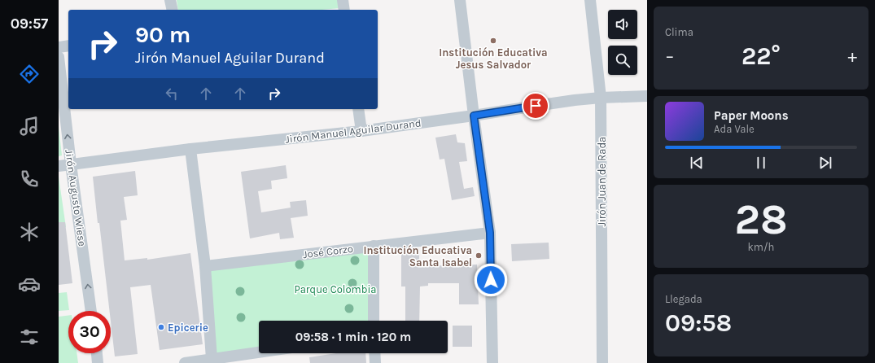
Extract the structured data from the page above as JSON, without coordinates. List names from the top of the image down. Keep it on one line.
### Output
{"streets":{"street":["Jirón Manuel Aguilar Durand","Jirón Juan de Rada","Jirón Augusto Wiese","José Corzo"]},"crossings":[["Jirón Manuel Aguilar Durand","Jirón Juan de Rada"],["Jirón Manuel Aguilar Durand","Jirón Augusto Wiese"]],"one_way":["Jirón Augusto Wiese"],"parks":["Parque Colombia"],"places":["Institución Educativa Jesus Salvador","Institución Educativa Santa Isabel","Epicerie"],"page":{"tabs":"09:57","tile":["Clima",["28","km/h"],["Llegada","09:58"]],"turn":["90 m","Jirón Manuel Aguilar Durand"],"heat":["−","22°","+"],"song":["Paper Moons","Ada Vale"],"limit":"30","trip":"09:58 · 1 min · 120 m"}}
